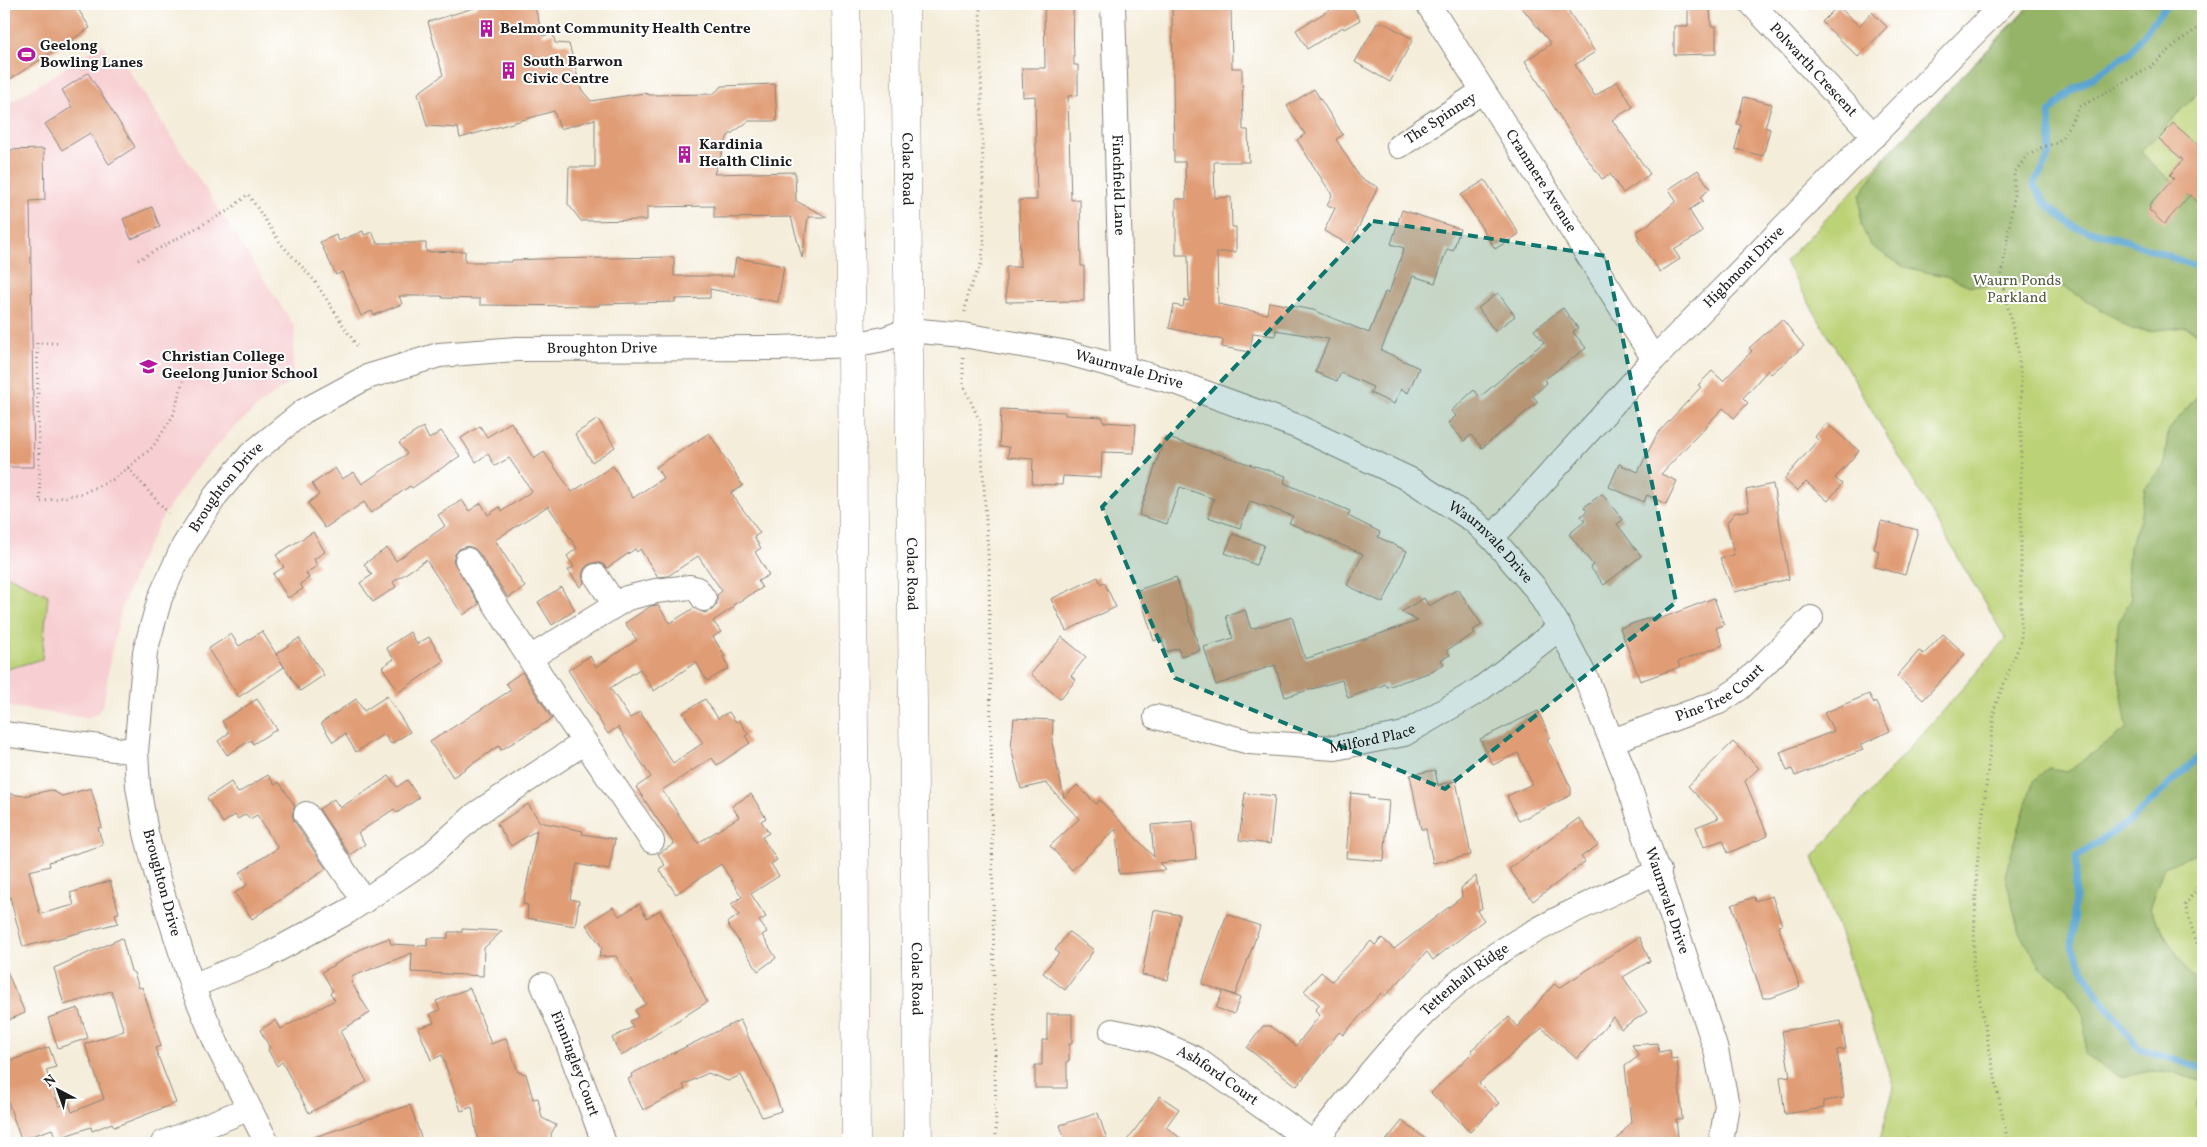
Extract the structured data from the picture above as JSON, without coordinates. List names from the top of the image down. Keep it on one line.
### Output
{"streets":{"highway":["Colac Road"],"street":["Polwarth Crescent","The Spinney","Cranmere Avenue","Finchfield Lane","Highmont Drive","Broughton Drive","Waurnvale Drive","Pine Tree Court","Milford Place","Tettenhall Ridge","Finningley Court","Ashford Court"]},"crossings":[["Polwarth Crescent","Highmont Drive"],["The Spinney","Cranmere Avenue"],["Colac Road","Waurnvale Drive"],["Cranmere Avenue","Highmont Drive"],["Finchfield Lane","Waurnvale Drive"],["Highmont Drive","Waurnvale Drive"],["Broughton Drive","Waurnvale Drive"],["Waurnvale Drive","Pine Tree Court"],["Waurnvale Drive","Milford Place"],["Waurnvale Drive","Tettenhall Ridge"],["Tettenhall Ridge","Ashford Court"]],"parks":["Waurn Ponds Parkland"],"places":{"building":["Belmont Community Health Centre","South Barwon Civic Centre","Kardinia Health Clinic"],"sports":["Geelong Bowling Lanes"],"school or university":["Christian College Geelong Junior School"]},"north":"top left"}
